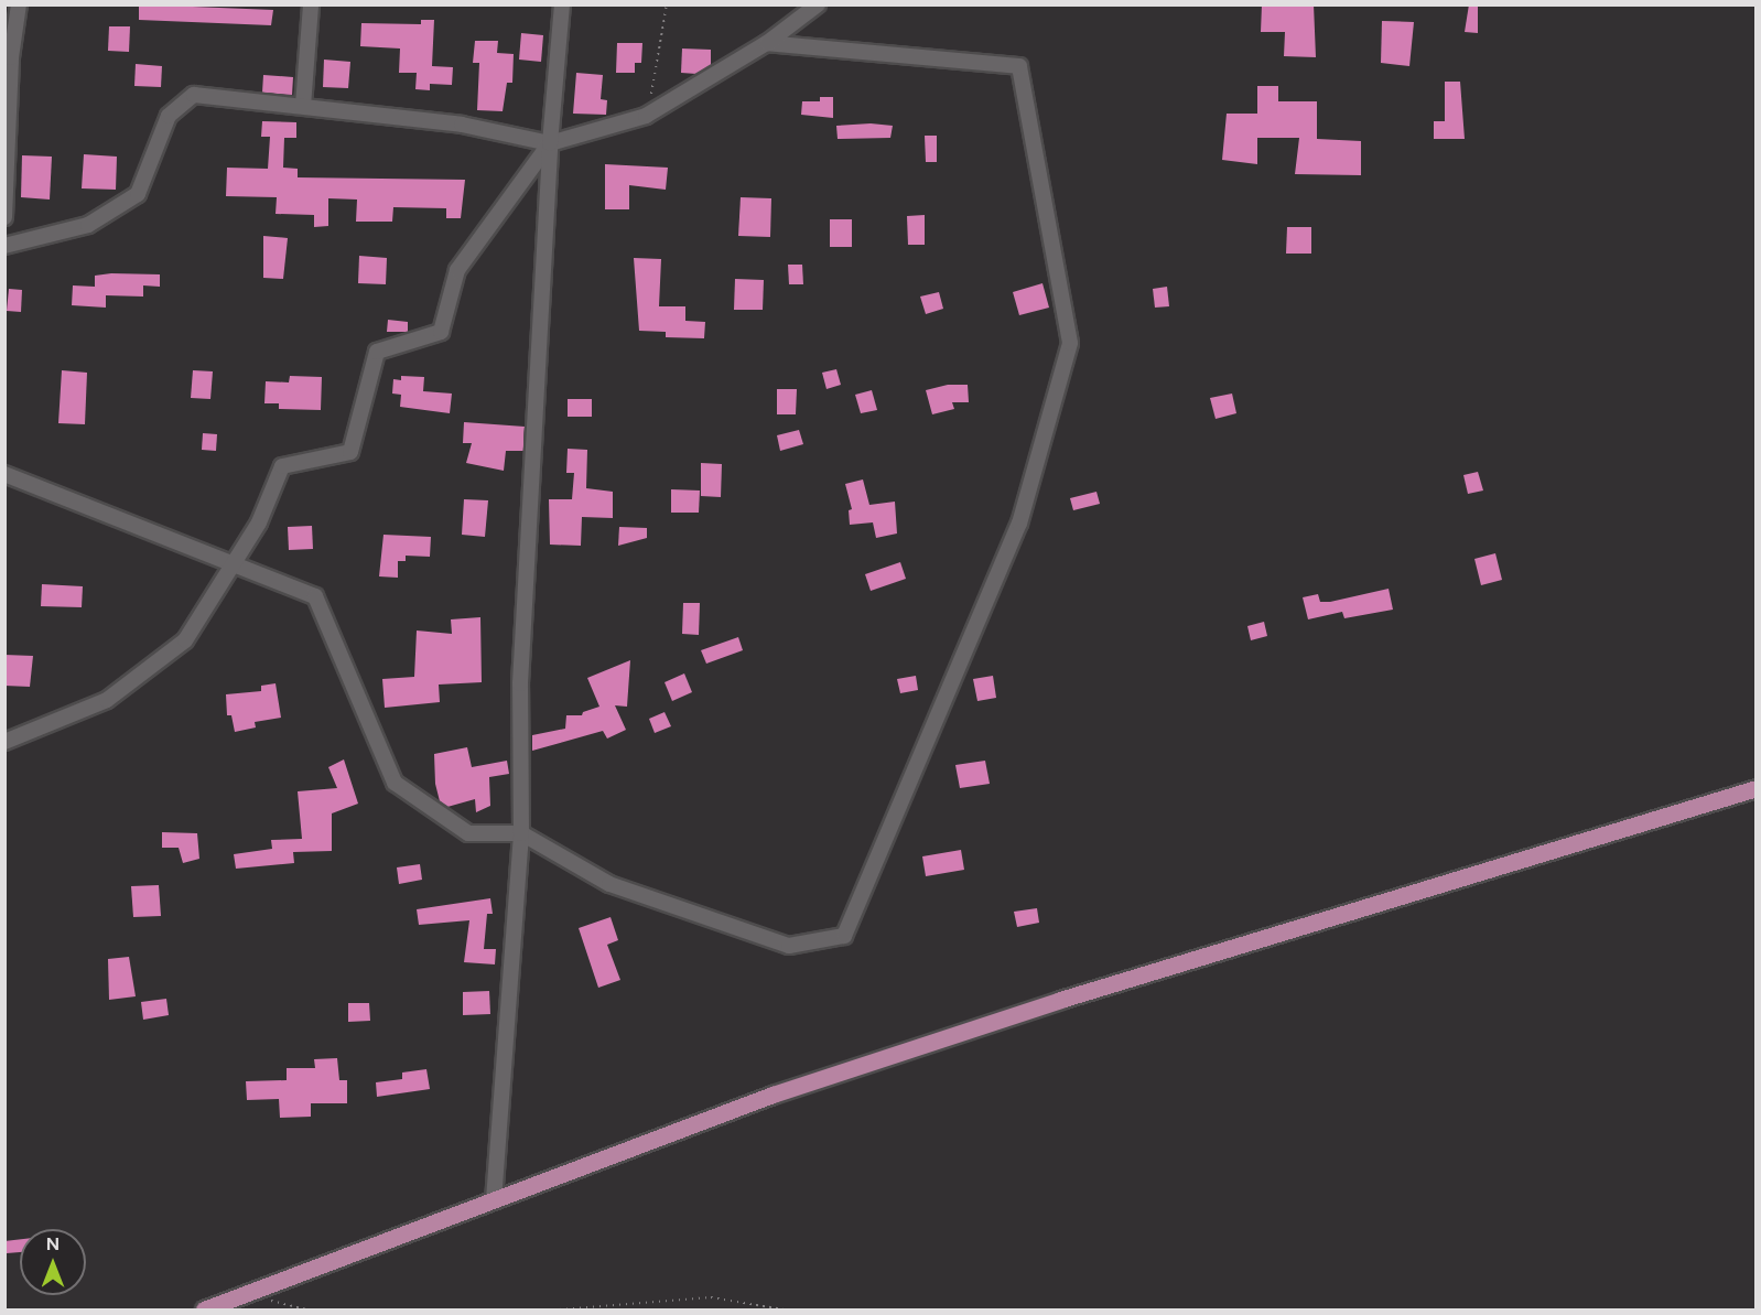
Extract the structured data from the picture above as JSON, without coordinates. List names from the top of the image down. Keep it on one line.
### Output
{"north":"top"}
